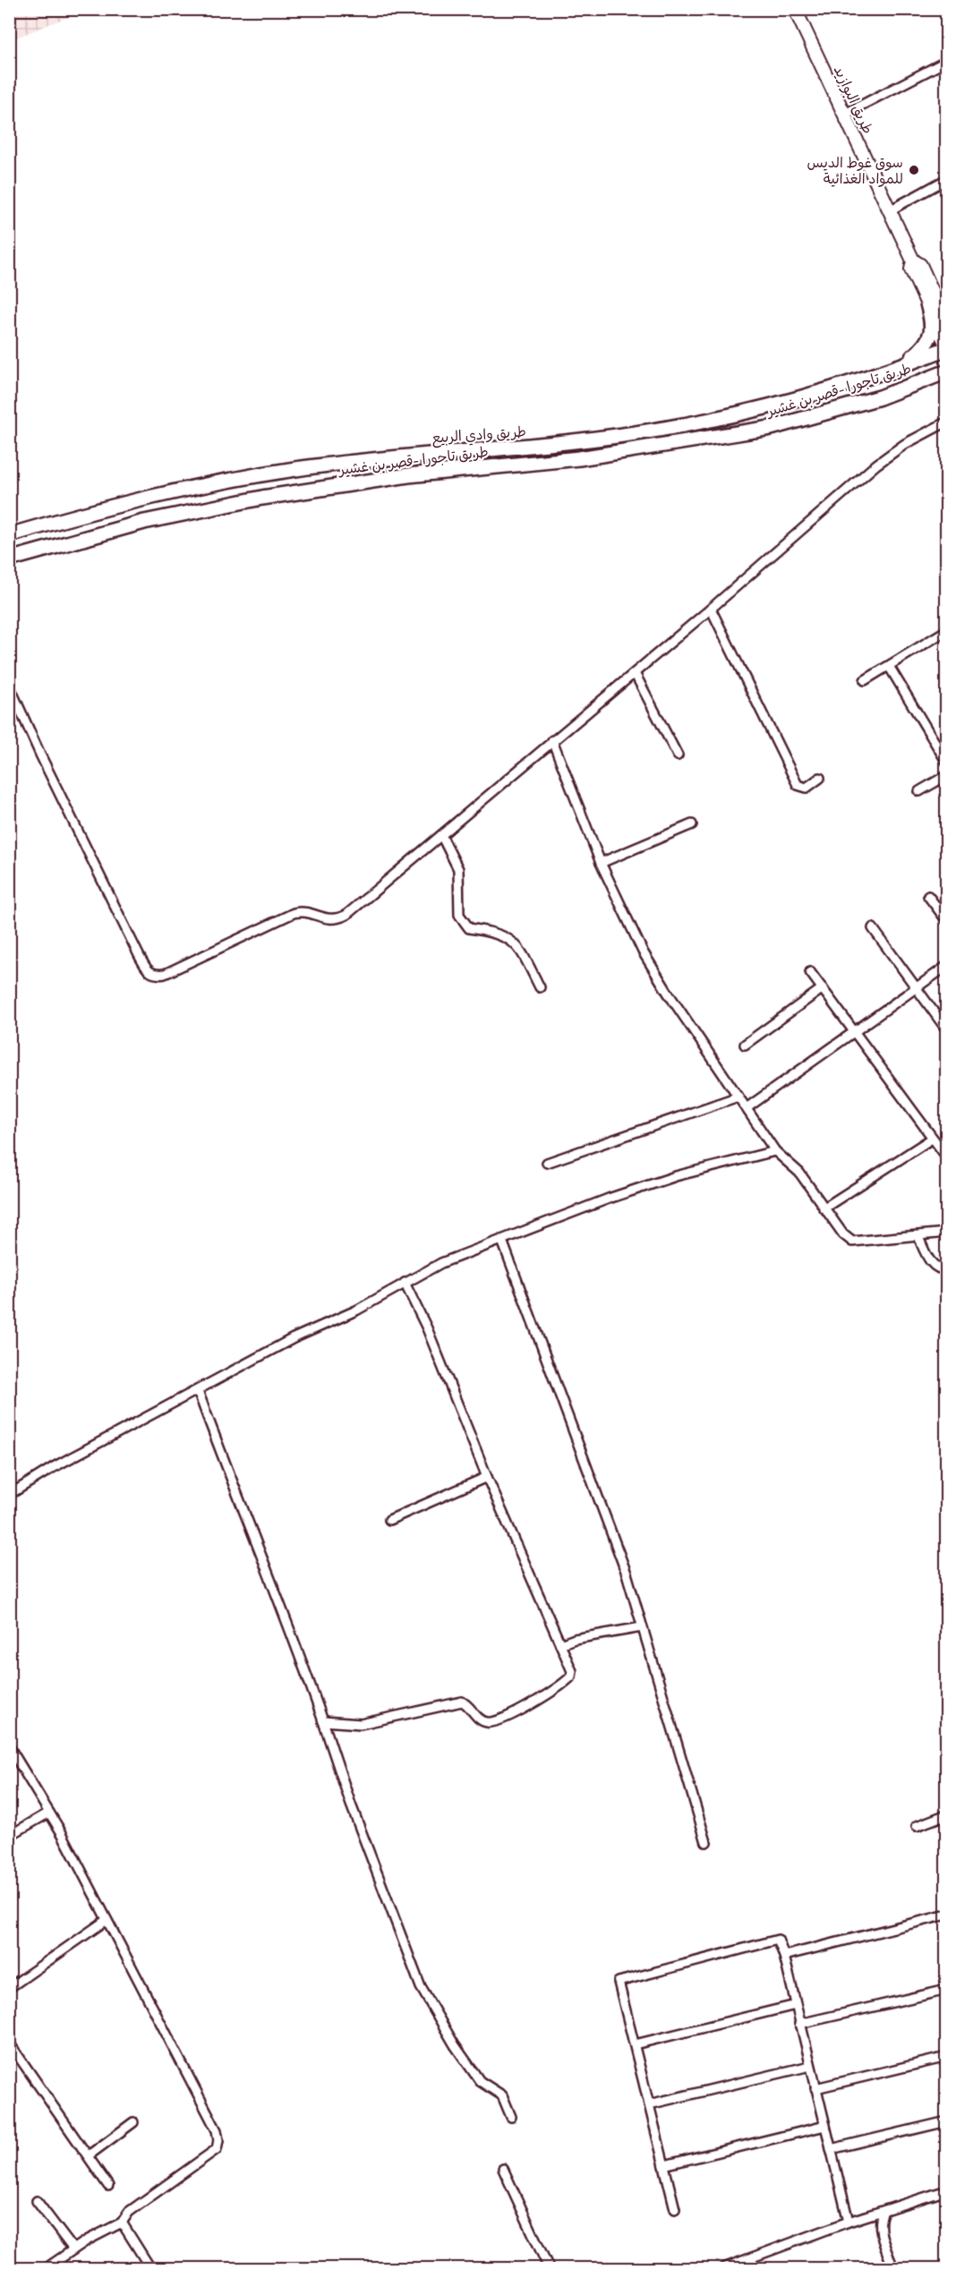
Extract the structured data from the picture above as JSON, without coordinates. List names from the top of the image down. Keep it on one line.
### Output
{"streets":{"highway":["طريق تاجورا -قصر بن غشير","طريق وادي الربيع"],"main road":["طريق البوازيد"]},"places":["سوق غوط الديس للمواد الغذائية"]}
